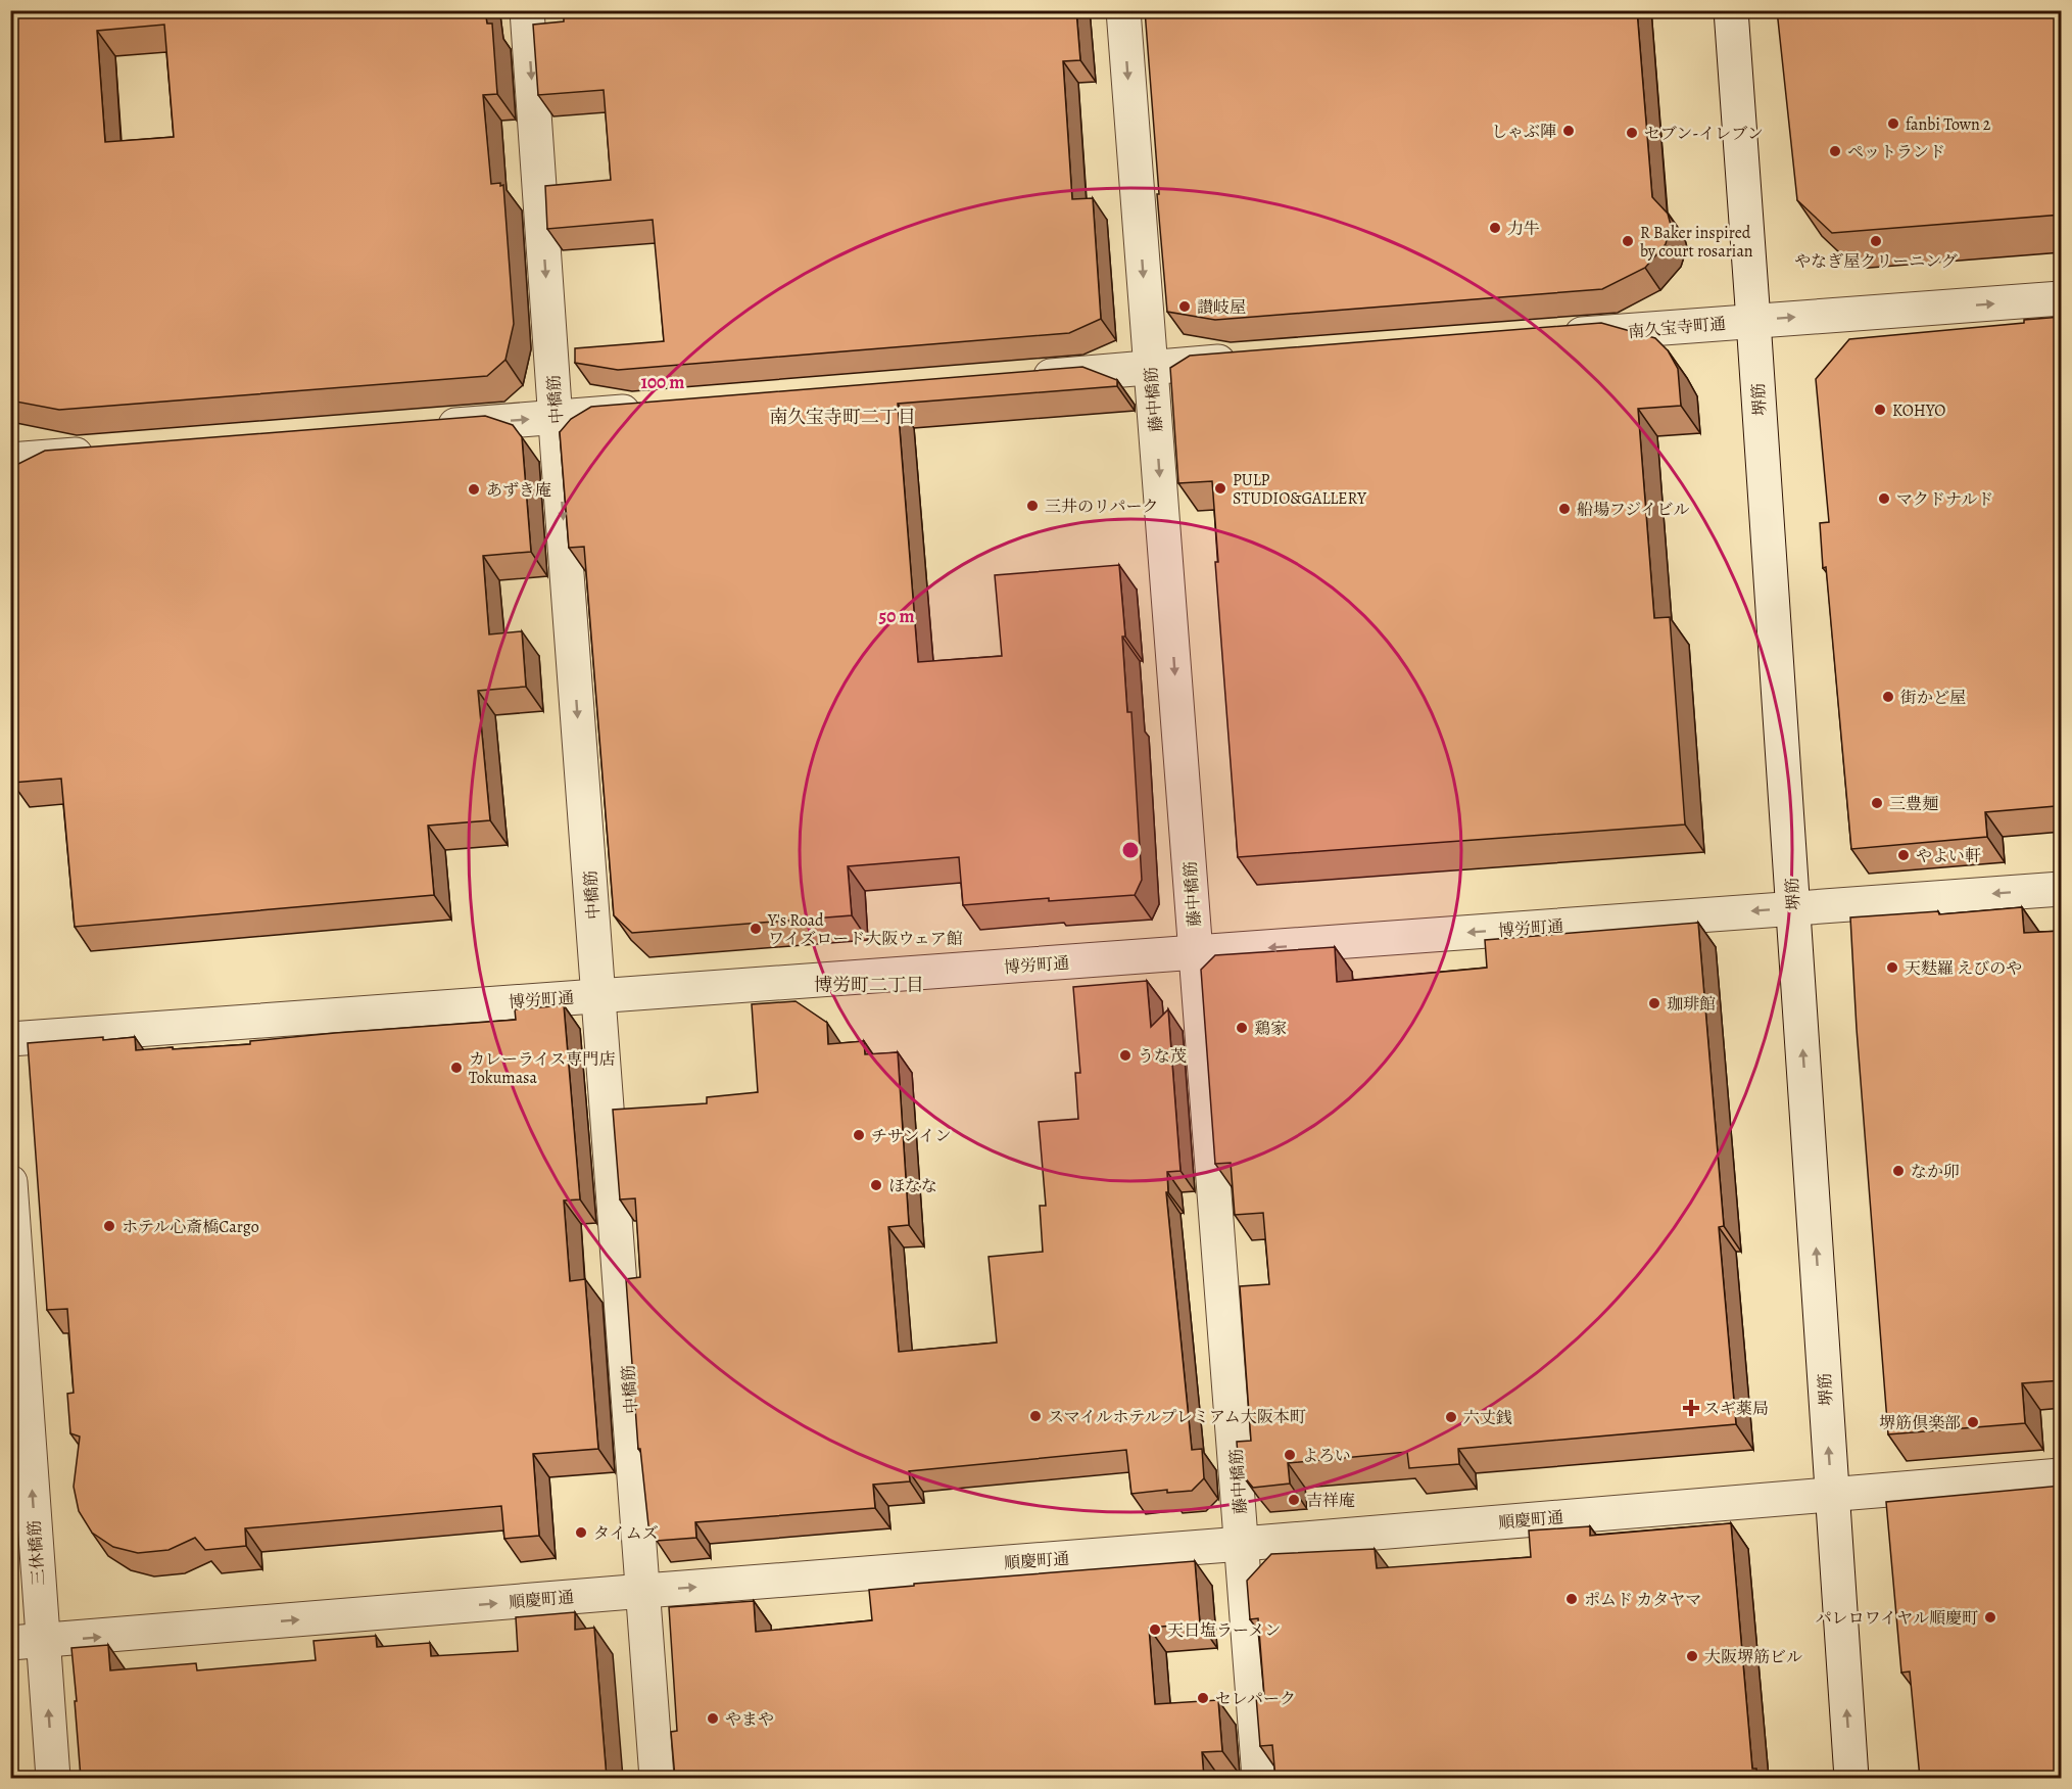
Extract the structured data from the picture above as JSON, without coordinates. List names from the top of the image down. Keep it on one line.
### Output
{"streets":{"street":["南久宝寺町通","中橋筋","藤中橋筋","堺筋","博労町通","順慶町通","三休橋筋"]},"crossings":[["南久宝寺町通","堺筋"],["中橋筋","博労町通"],["中橋筋","順慶町通"],["藤中橋筋","博労町通"],["藤中橋筋","順慶町通"],["堺筋","博労町通"],["堺筋","順慶町通"],["順慶町通","三休橋筋"]],"one_way":["南久宝寺町通","中橋筋","藤中橋筋","堺筋","博労町通","順慶町通","三休橋筋"],"districts":["南久宝寺町二丁目","博労町二丁目"],"places":{"other":["fanbi Town 2","しゃぶ陣","セブン-イレブン","ペットランド","力牛","R Baker inspired by court rosarian","やなぎ屋クリーニング","讃岐屋","KOHYO","PULP STUDIO&GALLERY","あずき庵","マクドナルド","三井のリパーク","船場フジイビル","街かど屋","三豊麺","やよい軒","Y's Road ワイズロード大阪ウェア館","天麩羅 えびのや","珈琲館","鶏家","うな茂","カレーライス専門店 Tokumasa","チサンイン","なか卯","ほなな","ホテル心斎橋Cargo","スマイルホテルプレミアム大阪本町","六丈銭","堺筋倶楽部","よろい","吉祥庵","タイムズ","ポムド カタヤマ","パレロワイヤル順慶町","天日塩ラーメン","大阪堺筋ビル","セレパーク","やまや"],"health":["スギ薬局"]},"rings":["100 m","50 m"]}
